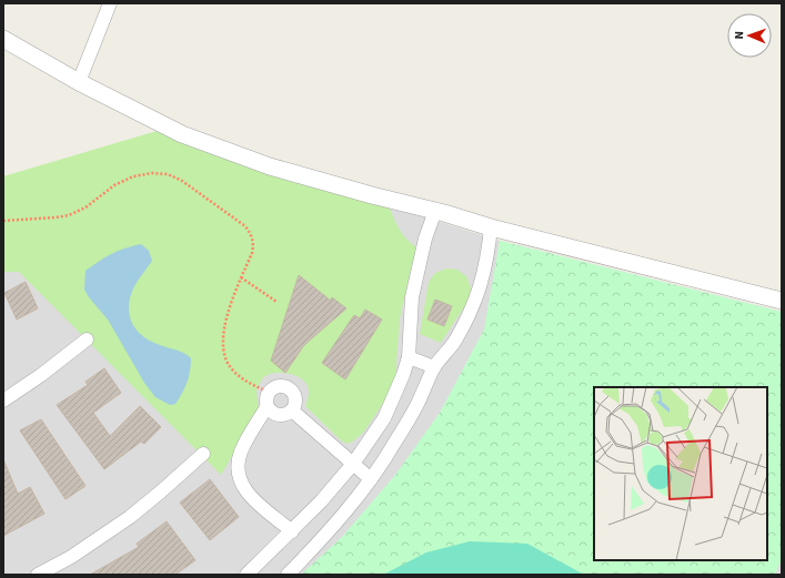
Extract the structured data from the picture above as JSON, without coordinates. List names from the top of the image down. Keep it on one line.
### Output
{"north":"left"}
